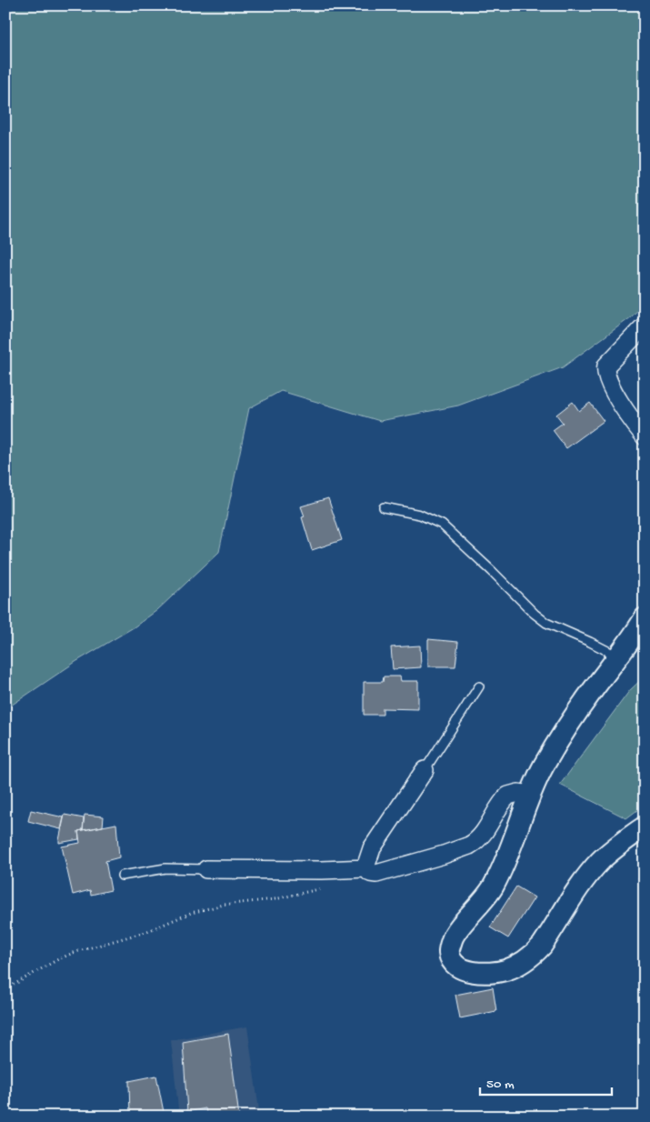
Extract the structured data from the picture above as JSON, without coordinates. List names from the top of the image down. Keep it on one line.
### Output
{"scale_bar":"50 m"}
